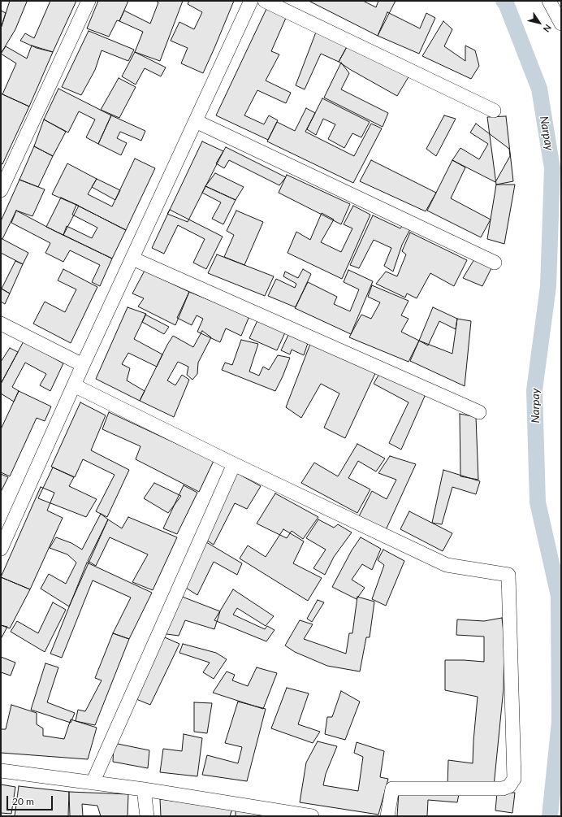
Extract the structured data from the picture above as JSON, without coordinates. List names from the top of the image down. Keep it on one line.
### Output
{"water":["Narpay"],"scale_bar":"20 m","north":"bottom right"}
